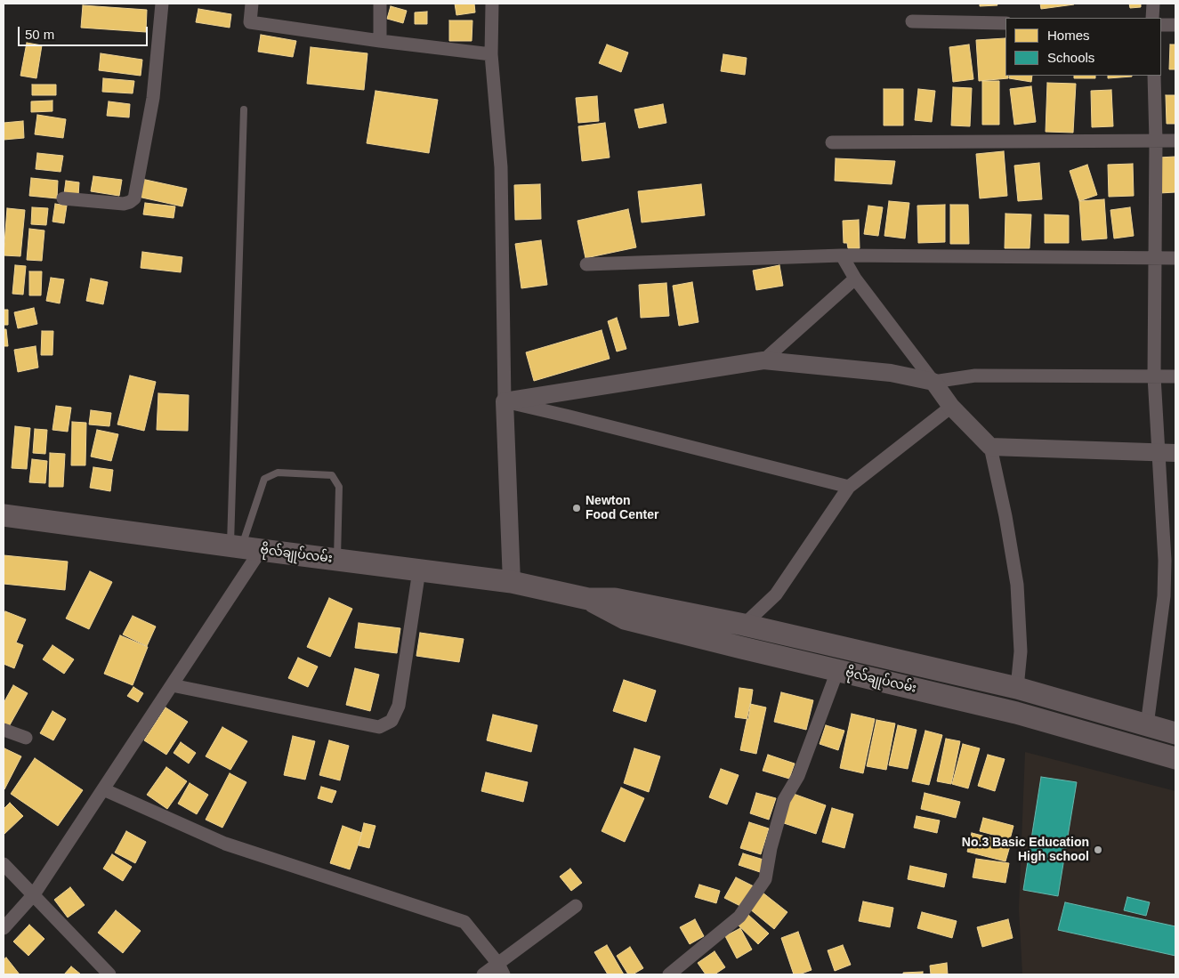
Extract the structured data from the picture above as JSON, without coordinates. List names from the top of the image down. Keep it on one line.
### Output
{"streets":{"main road":["ဗိုလ်ချုပ်လမ်း"]},"places":["Newton Food Center","No.3 Basic Education High school"],"legend":["Homes","Schools"],"scale_bar":"50 m"}
